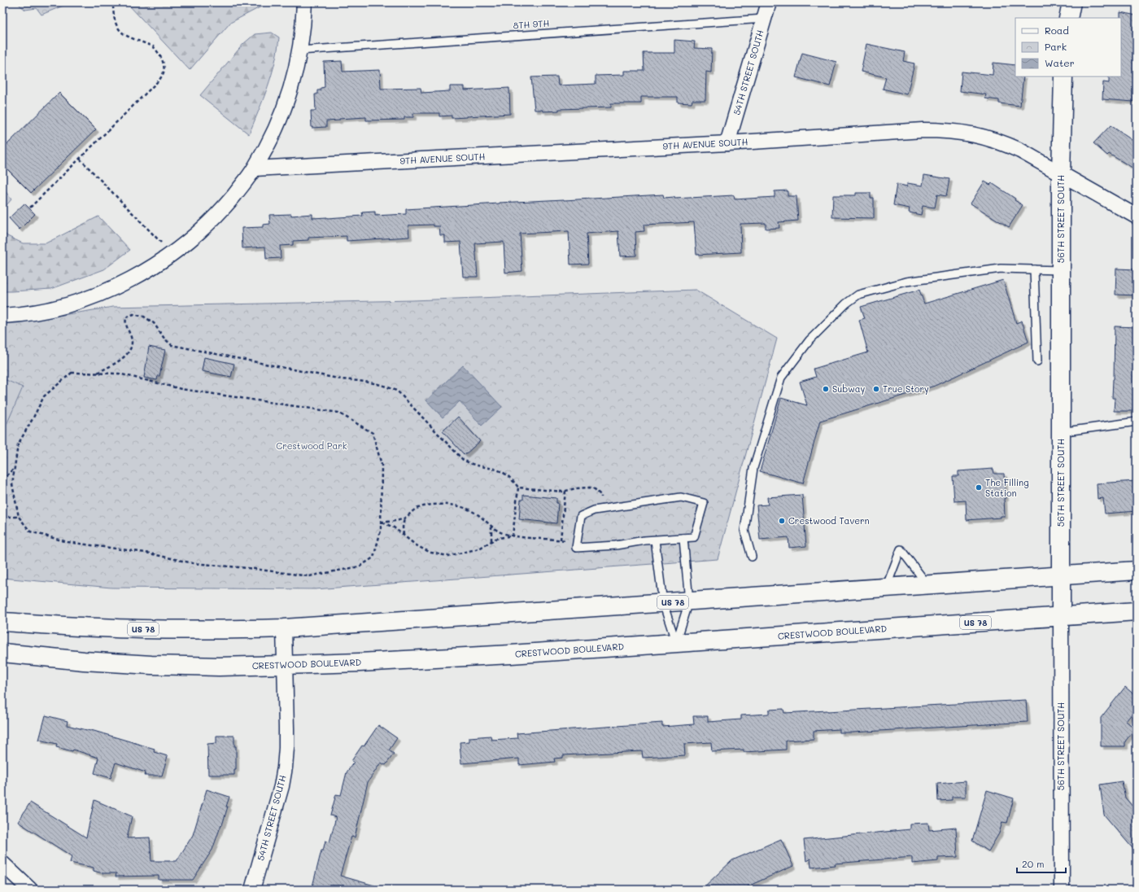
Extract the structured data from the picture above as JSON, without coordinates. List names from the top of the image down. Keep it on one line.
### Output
{"streets":{"main road":["56TH STREET SOUTH","US 78","CRESTWOOD BOULEVARD"],"street":["54TH STREET SOUTH","9TH AVENUE SOUTH"],"lane":["8TH 9TH"]},"crossings":[["8TH 9TH","54TH STREET SOUTH"],["54TH STREET SOUTH","9TH AVENUE SOUTH"],["54TH STREET SOUTH","US 78"],["54TH STREET SOUTH","CRESTWOOD BOULEVARD"],["9TH AVENUE SOUTH","56TH STREET SOUTH"],["56TH STREET SOUTH","US 78"],["56TH STREET SOUTH","CRESTWOOD BOULEVARD"]],"parks":["Crestwood Park"],"places":["Subway","True Story","The Filling Station","Crestwood Tavern"],"legend":["Road","Park","Water"],"scale_bar":"20 m"}
